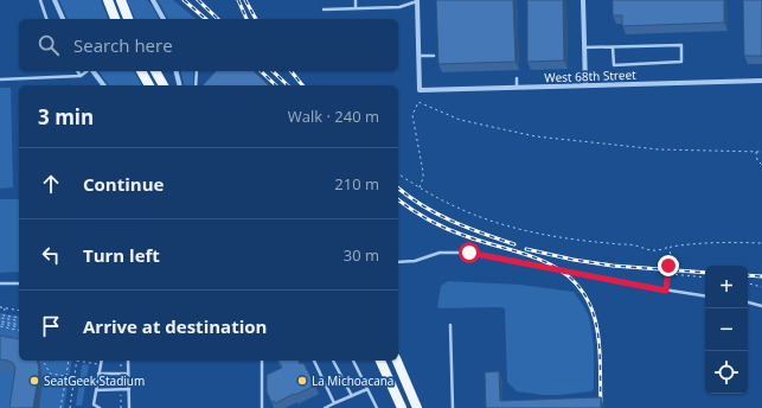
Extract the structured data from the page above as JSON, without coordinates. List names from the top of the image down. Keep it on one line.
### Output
{"streets":{"street":["West 68th Street"]},"places":["SeatGeek Stadium","La Michoacana"],"page":{"search":"Search here","heading":["3 min","Walk · 240 m"],"list":[["Continue","210 m"],["Turn left","30 m"],"Arrive at destination"],"map_buttons":["+","−"]}}
